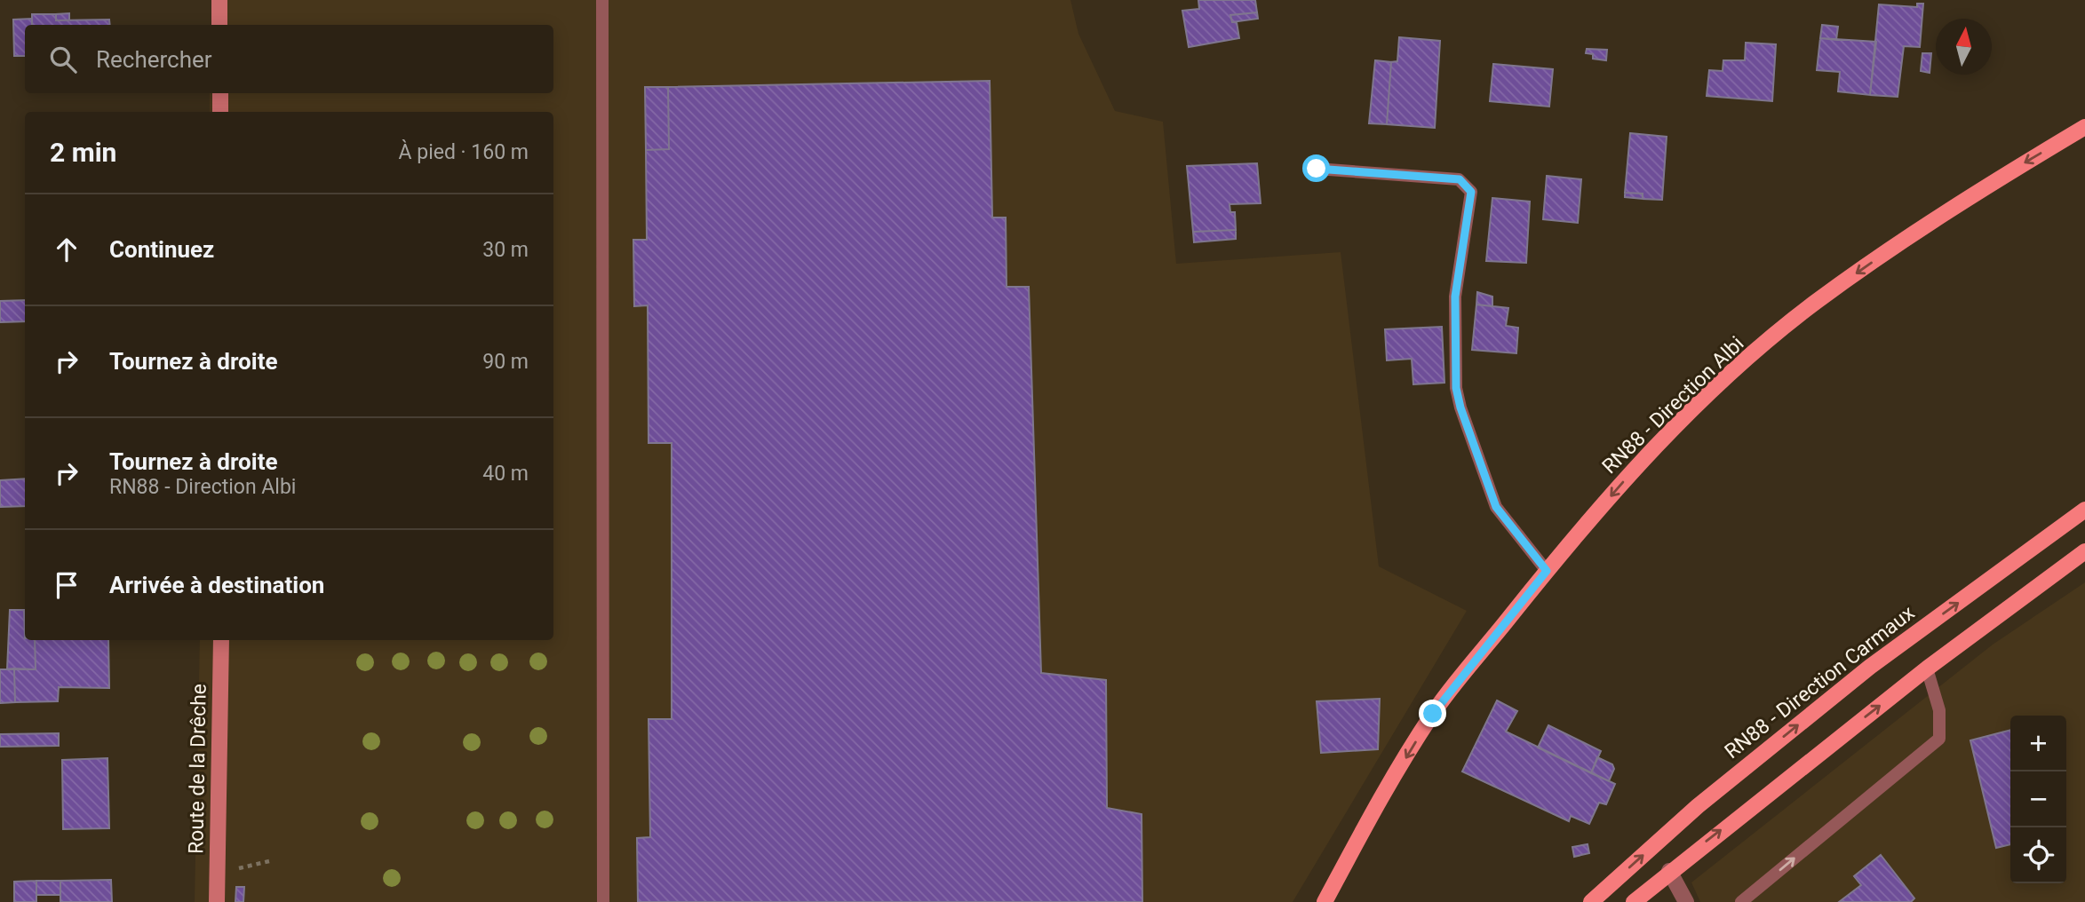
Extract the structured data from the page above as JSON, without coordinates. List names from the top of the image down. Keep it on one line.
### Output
{"streets":{"main road":["RN88 - Direction Albi","RN88 - Direction Carmaux"],"street":["Route de la Drêche"]},"one_way":["RN88 - Direction Albi"],"north":"top","page":{"search":"Rechercher","heading":["2 min","À pied · 160 m"],"list":[["Continuez","30 m"],["Tournez à droite","90 m"],["Tournez à droite","RN88 - Direction Albi","40 m"],"Arrivée à destination"],"map_buttons":["+","−"]}}
